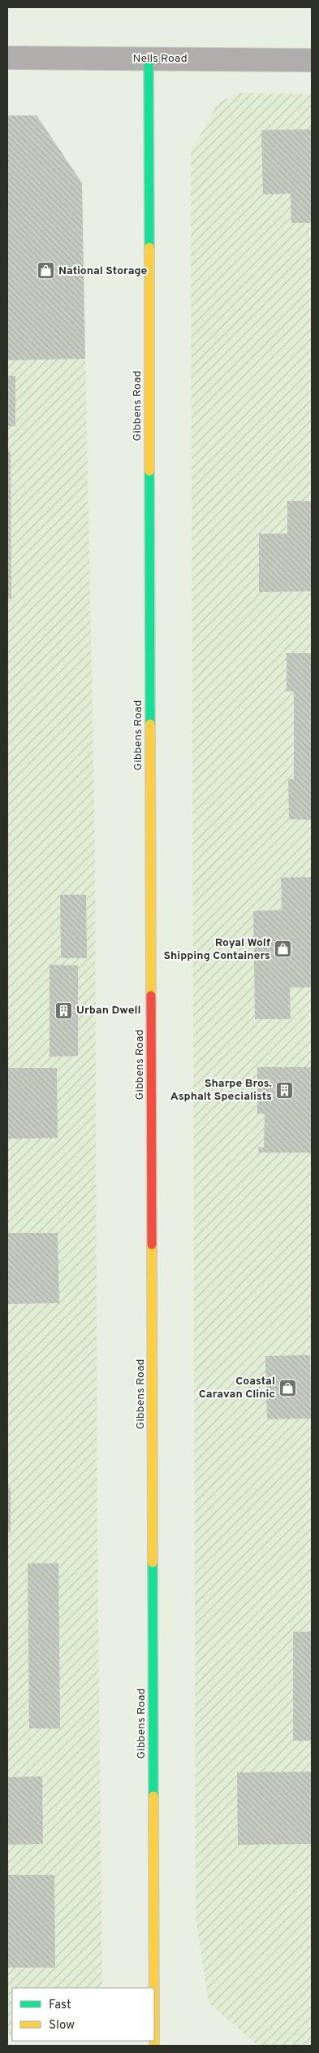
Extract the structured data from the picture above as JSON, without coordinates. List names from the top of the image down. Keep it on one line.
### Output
{"streets":{"street":["Nells Road","Gibbens Road"]},"crossings":[["Nells Road","Gibbens Road"]],"places":{"shop":["National Storage","Royal Wolf Shipping Containers","Coastal Caravan Clinic"],"building":["Urban Dwell","Sharpe Bros. Asphalt Specialists"]},"legend":["Fast","Slow"]}
